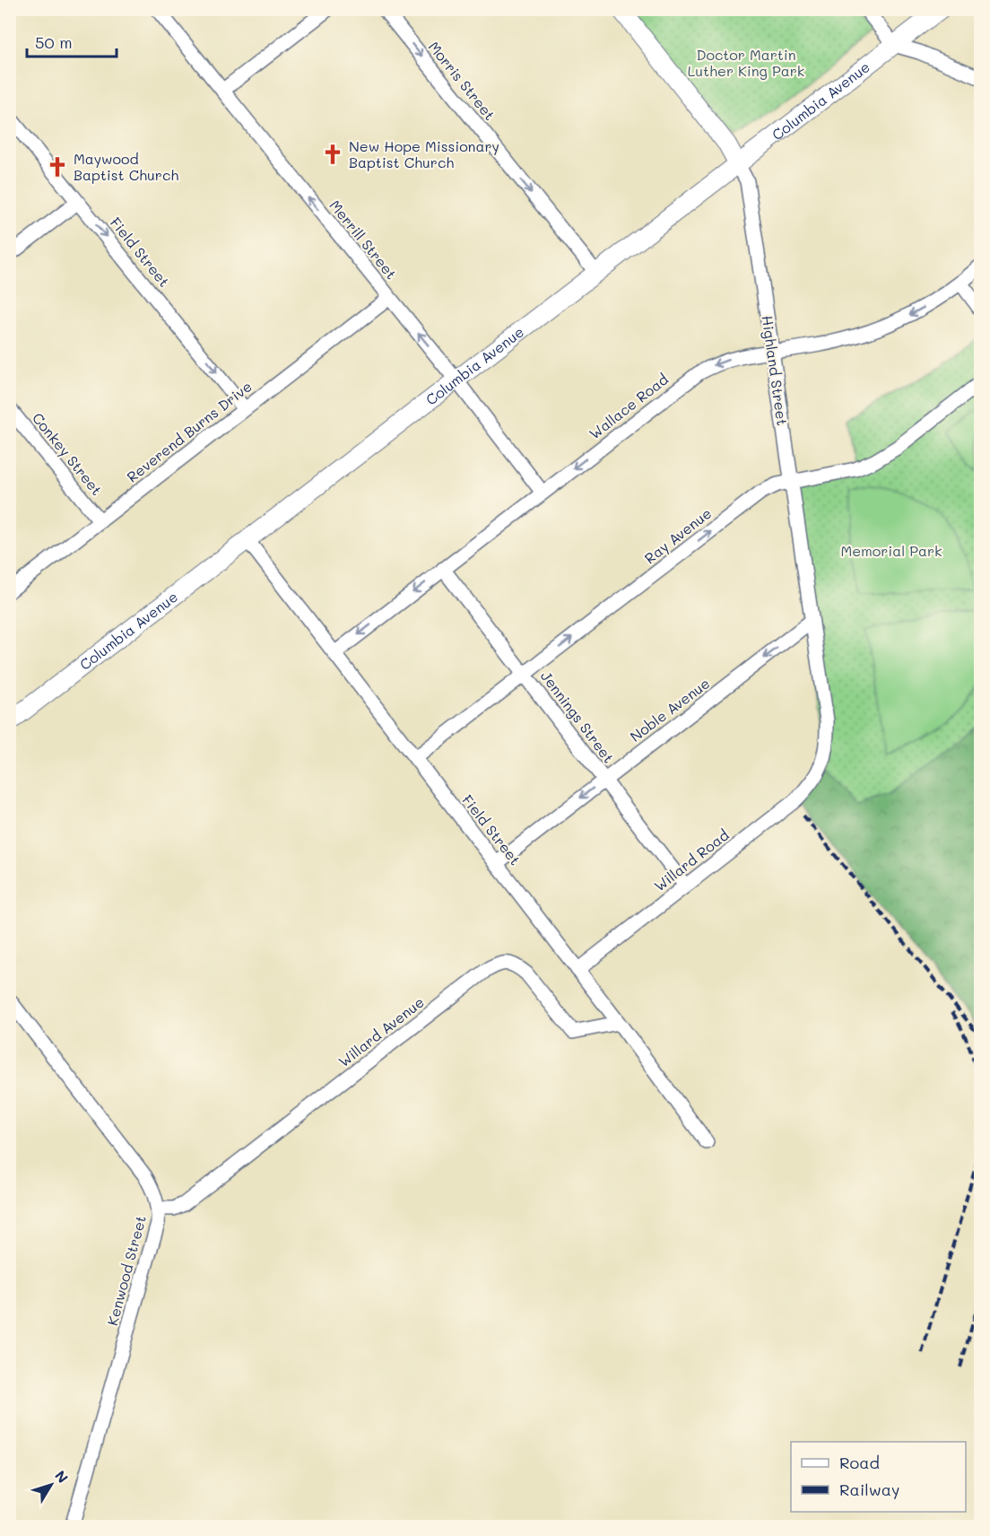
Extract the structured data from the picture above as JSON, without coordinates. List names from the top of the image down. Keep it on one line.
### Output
{"streets":{"street":["Morris Street","Columbia Avenue","Merrill Street","Field Street","Highland Street","Wallace Road","Reverend Burns Drive","Conkey Street","Ray Avenue","Noble Avenue","Jennings Street","Willard Road","Willard Avenue","Kenwood Street"]},"crossings":[["Morris Street","Columbia Avenue"],["Columbia Avenue","Merrill Street"],["Columbia Avenue","Field Street"],["Columbia Avenue","Highland Street"],["Merrill Street","Wallace Road"],["Merrill Street","Reverend Burns Drive"],["Field Street","Wallace Road"],["Field Street","Reverend Burns Drive"],["Field Street","Ray Avenue"],["Field Street","Noble Avenue"],["Field Street","Willard Road"],["Field Street","Willard Avenue"],["Highland Street","Wallace Road"],["Highland Street","Ray Avenue"],["Highland Street","Noble Avenue"],["Highland Street","Willard Road"],["Wallace Road","Jennings Street"],["Reverend Burns Drive","Conkey Street"],["Ray Avenue","Jennings Street"],["Noble Avenue","Jennings Street"],["Jennings Street","Willard Road"],["Willard Avenue","Kenwood Street"]],"one_way":["Morris Street","Merrill Street","Wallace Road","Ray Avenue","Noble Avenue"],"parks":["Doctor Martin Luther King Park","Memorial Park"],"places":{"church":["New Hope Missionary Baptist Church","Maywood Baptist Church"]},"legend":["Road","Railway"],"scale_bar":"50 m","north":"top right"}
